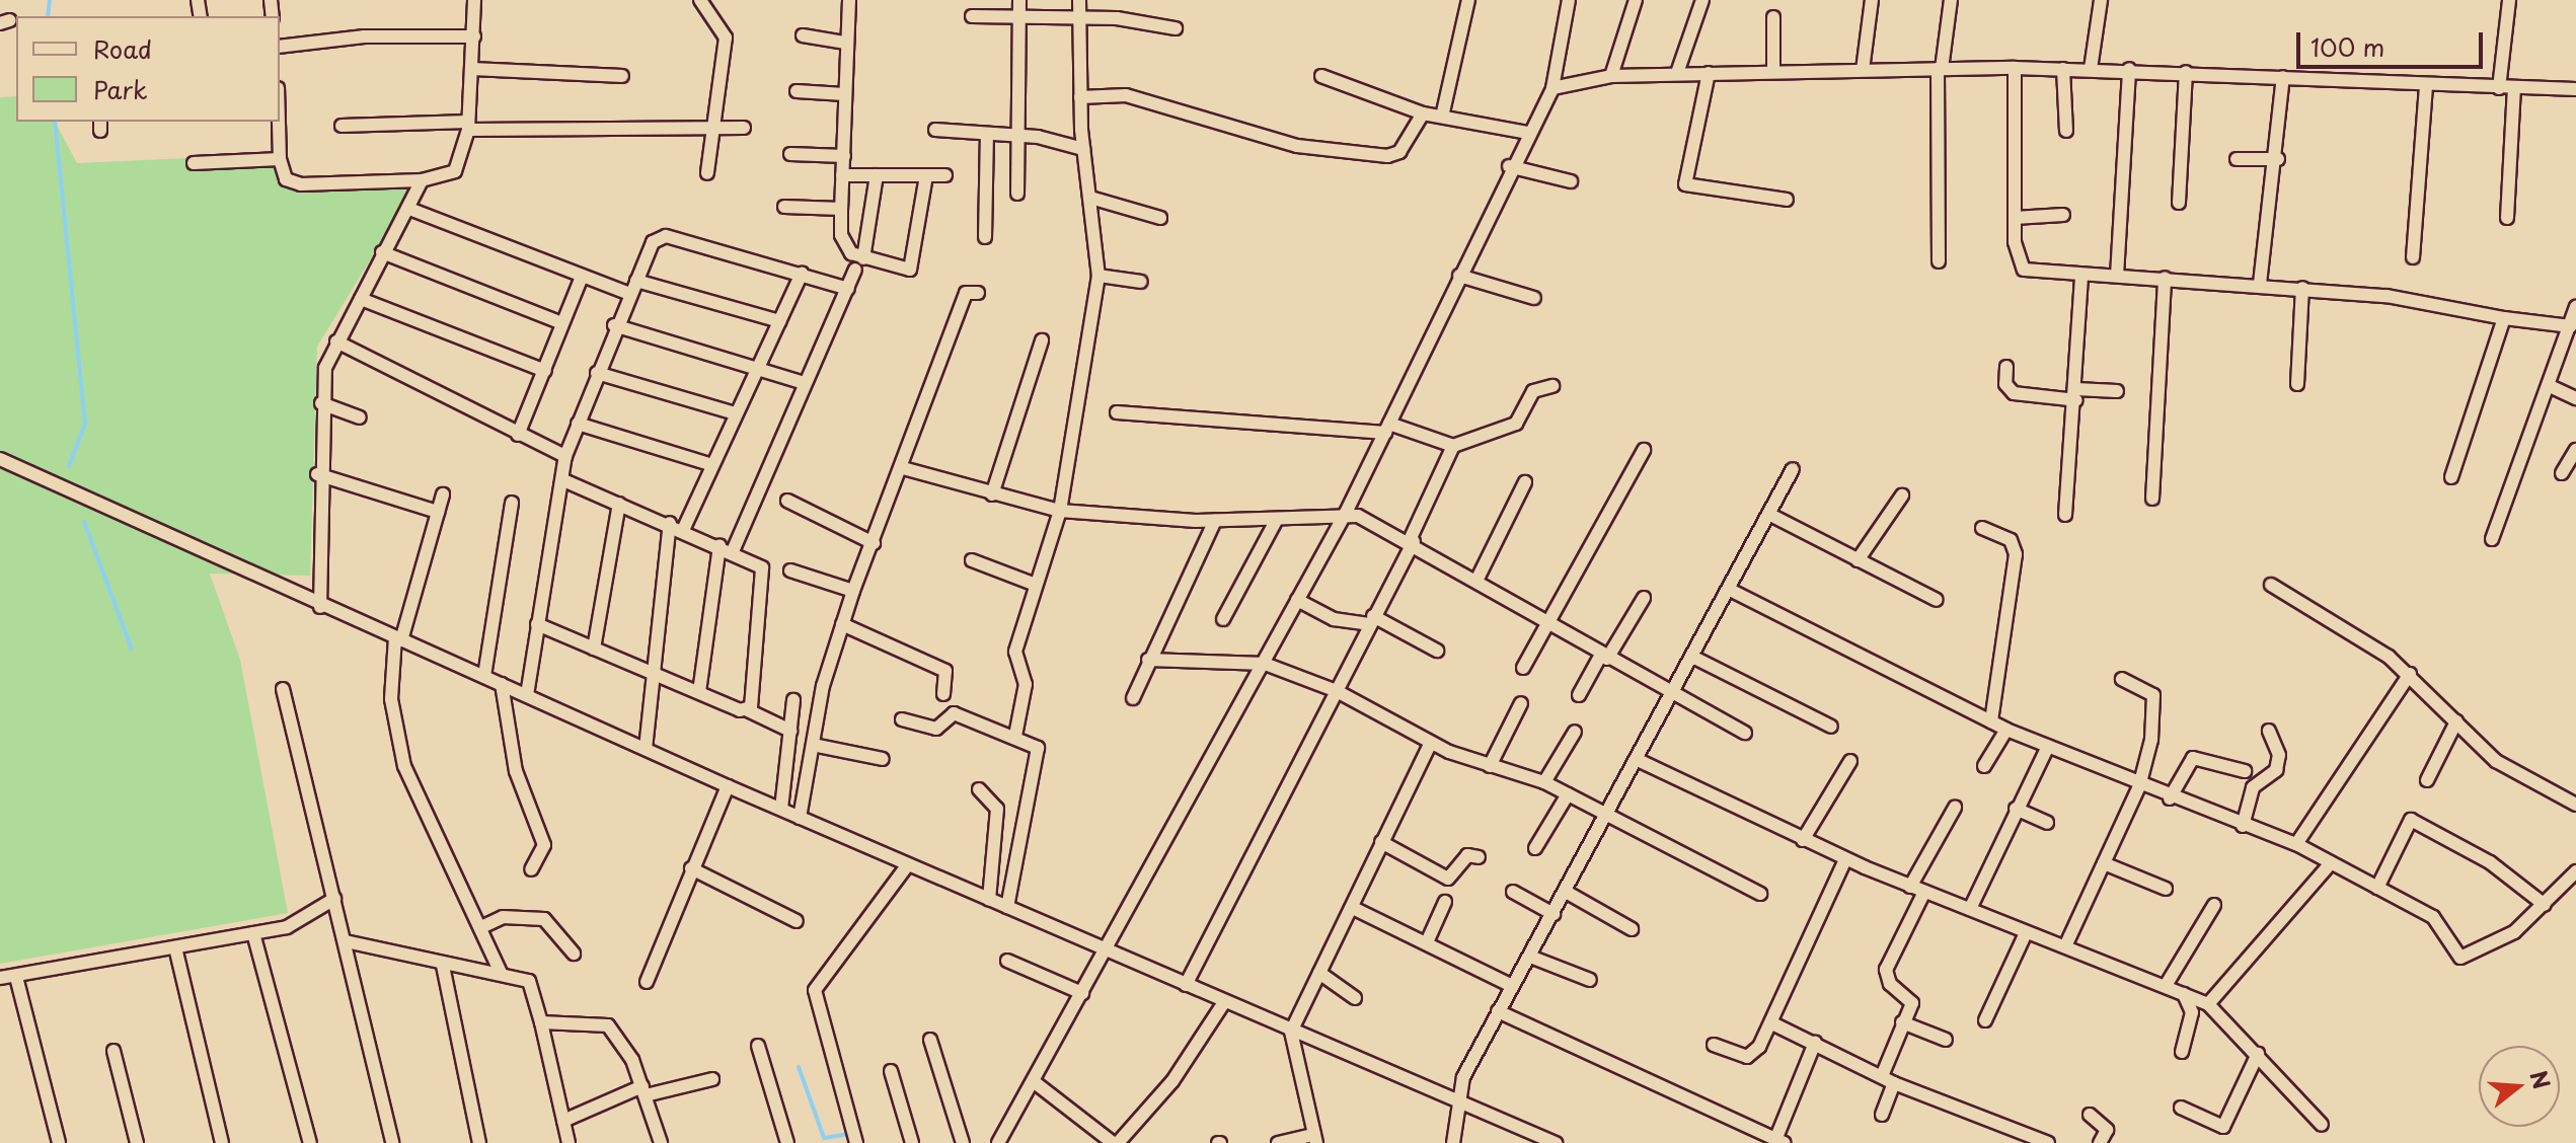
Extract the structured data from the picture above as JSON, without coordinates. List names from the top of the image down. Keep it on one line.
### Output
{"legend":["Road","Park"],"scale_bar":"100 m","north":"right"}
